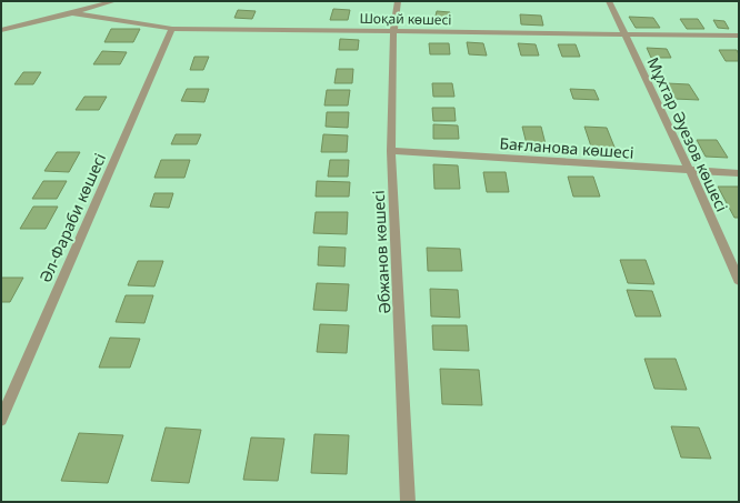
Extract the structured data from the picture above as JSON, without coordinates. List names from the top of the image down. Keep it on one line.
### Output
{"streets":{"street":["Шоқай көшесі","Мұхтар Әуезов көшесі","Бағланова көшесі","Әл-Фараби көшесі","Әбжанов көшесі"]},"crossings":[["Шоқай көшесі","Мұхтар Әуезов көшесі"],["Шоқай көшесі","Әл-Фараби көшесі"],["Шоқай көшесі","Әбжанов көшесі"],["Мұхтар Әуезов көшесі","Бағланова көшесі"],["Бағланова көшесі","Әбжанов көшесі"]]}
